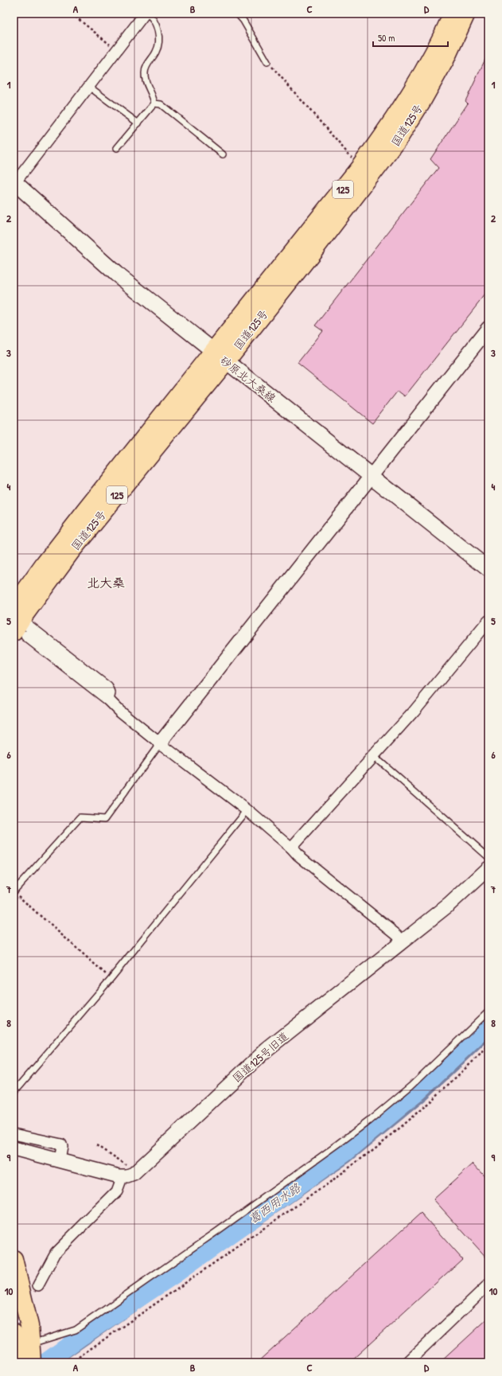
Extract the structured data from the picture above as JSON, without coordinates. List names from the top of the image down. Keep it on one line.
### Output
{"streets":{"highway":["国道125号","125"],"main road":["砂原北大桑線"],"street":["国道125号旧道"]},"crossings":[["国道125号","砂原北大桑線"]],"districts":["北大桑"],"water":["葛西用水路"],"scale_bar":"50 m","grid":{"columns":["A","B","C","D"],"rows":["1","2","3","4","5","6","7","8","9","10"]}}
